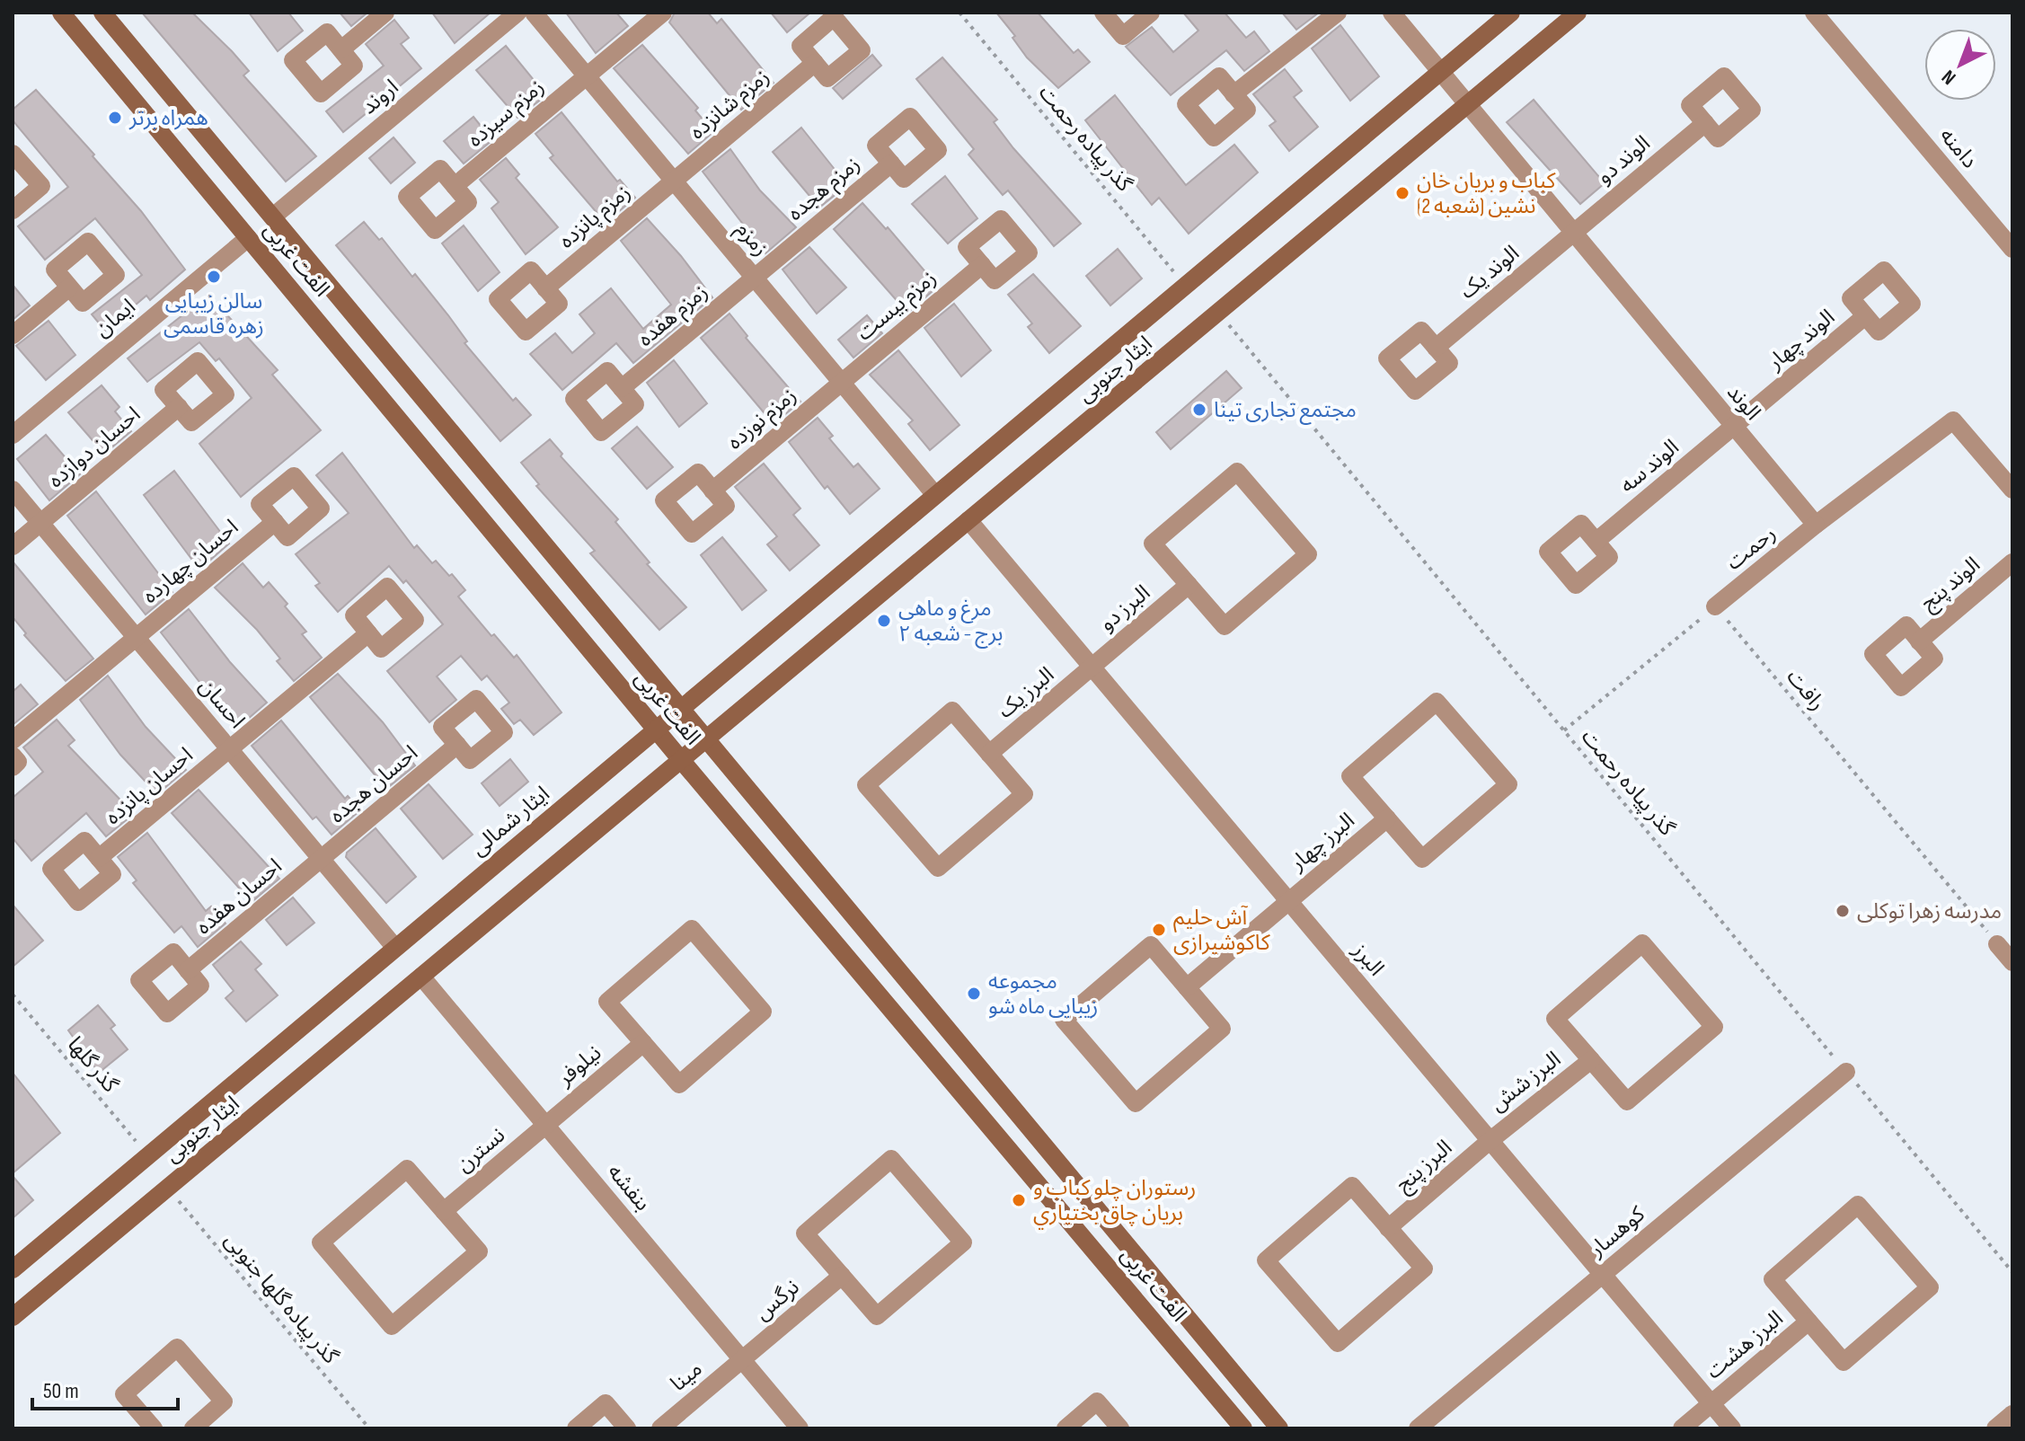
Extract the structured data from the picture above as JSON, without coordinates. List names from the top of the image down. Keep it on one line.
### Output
{"streets":{"main road":["الفت غربی","ایثار جنوبی","ایثار شمالی"],"street":["اروند","زمزم شانزده","زمزم سیزده","دامنه","الوند دو","زمزم هجده","زمزم پانزده","زمزم","الوند یک","زمزم بیست","زمزم هفده","ایمان","الوند چهار","الوند","زمزم نوزده","احسان دوازده","الوند سه","رحمت","احسان چهارده","الوند پنج","البرز دو","البرز یک","احسان","احسان هجده","احسان پانزده","البرز چهار","احسان هفده","البرز","نیلوفر","البرز شش","نسترن","البرز پنج","بنفشه","کوهسار","نرگس","البرز هشت","مینا"],"path":["گذر پیاده رحمت","رافت","گذر گلها","گذر پیاده گلها جنوبی"]},"crossings":[["اروند","الفت غربی"],["زمزم شانزده","زمزم پانزده"],["زمزم شانزده","زمزم"],["زمزم سیزده","زمزم"],["گذر پیاده رحمت","ایثار جنوبی"],["گذر پیاده رحمت","کوهسار"],["الوند دو","الوند یک"],["الوند دو","الوند"],["زمزم هجده","زمزم"],["زمزم هجده","زمزم هفده"],["زمزم پانزده","زمزم"],["زمزم","زمزم بیست"],["زمزم","زمزم هفده"],["زمزم","ایثار جنوبی"],["زمزم","زمزم نوزده"],["الفت غربی","ایمان"],["الفت غربی","ایثار جنوبی"],["الفت غربی","ایثار شمالی"],["الوند یک","الوند"],["زمزم بیست","زمزم نوزده"],["الوند چهار","الوند"],["الوند چهار","الوند سه"],["ایثار جنوبی","الوند"],["ایثار جنوبی","احسان"],["ایثار جنوبی","ایثار شمالی"],["ایثار جنوبی","البرز"],["ایثار جنوبی","گذر گلها"],["ایثار جنوبی","بنفشه"],["ایثار جنوبی","گذر پیاده گلها جنوبی"],["الوند","الوند سه"],["الوند","رحمت"],["احسان دوازده","احسان"],["رحمت","رافت"],["احسان چهارده","احسان"],["البرز دو","البرز یک"],["البرز دو","البرز"],["البرز یک","البرز"],["احسان","احسان هجده"],["احسان","احسان پانزده"],["احسان","ایثار شمالی"],["احسان","احسان هفده"],["احسان هجده","احسان هفده"],["البرز چهار","البرز"],["البرز","البرز شش"],["البرز","البرز پنج"],["البرز","کوهسار"],["البرز","البرز هشت"],["نیلوفر","نسترن"],["نیلوفر","بنفشه"],["البرز شش","البرز پنج"],["نسترن","بنفشه"],["بنفشه","نرگس"],["بنفشه","مینا"],["نرگس","مینا"]],"places":["همراه برتر","کباب و بریان خان نشین (شعبه 2)","سالن زیبایی زهره قاسمی","مجتمع تجاری تینا","مرغ و ماهی برج - شعبه ۲","مدرسه زهرا توکلی","آش حلیم کاکوشیرازی","مجموعه زیبایی ماه شو","رستوران چلو كباب و بريان چاق بختياري"],"scale_bar":"50 m","north":"bottom left"}
